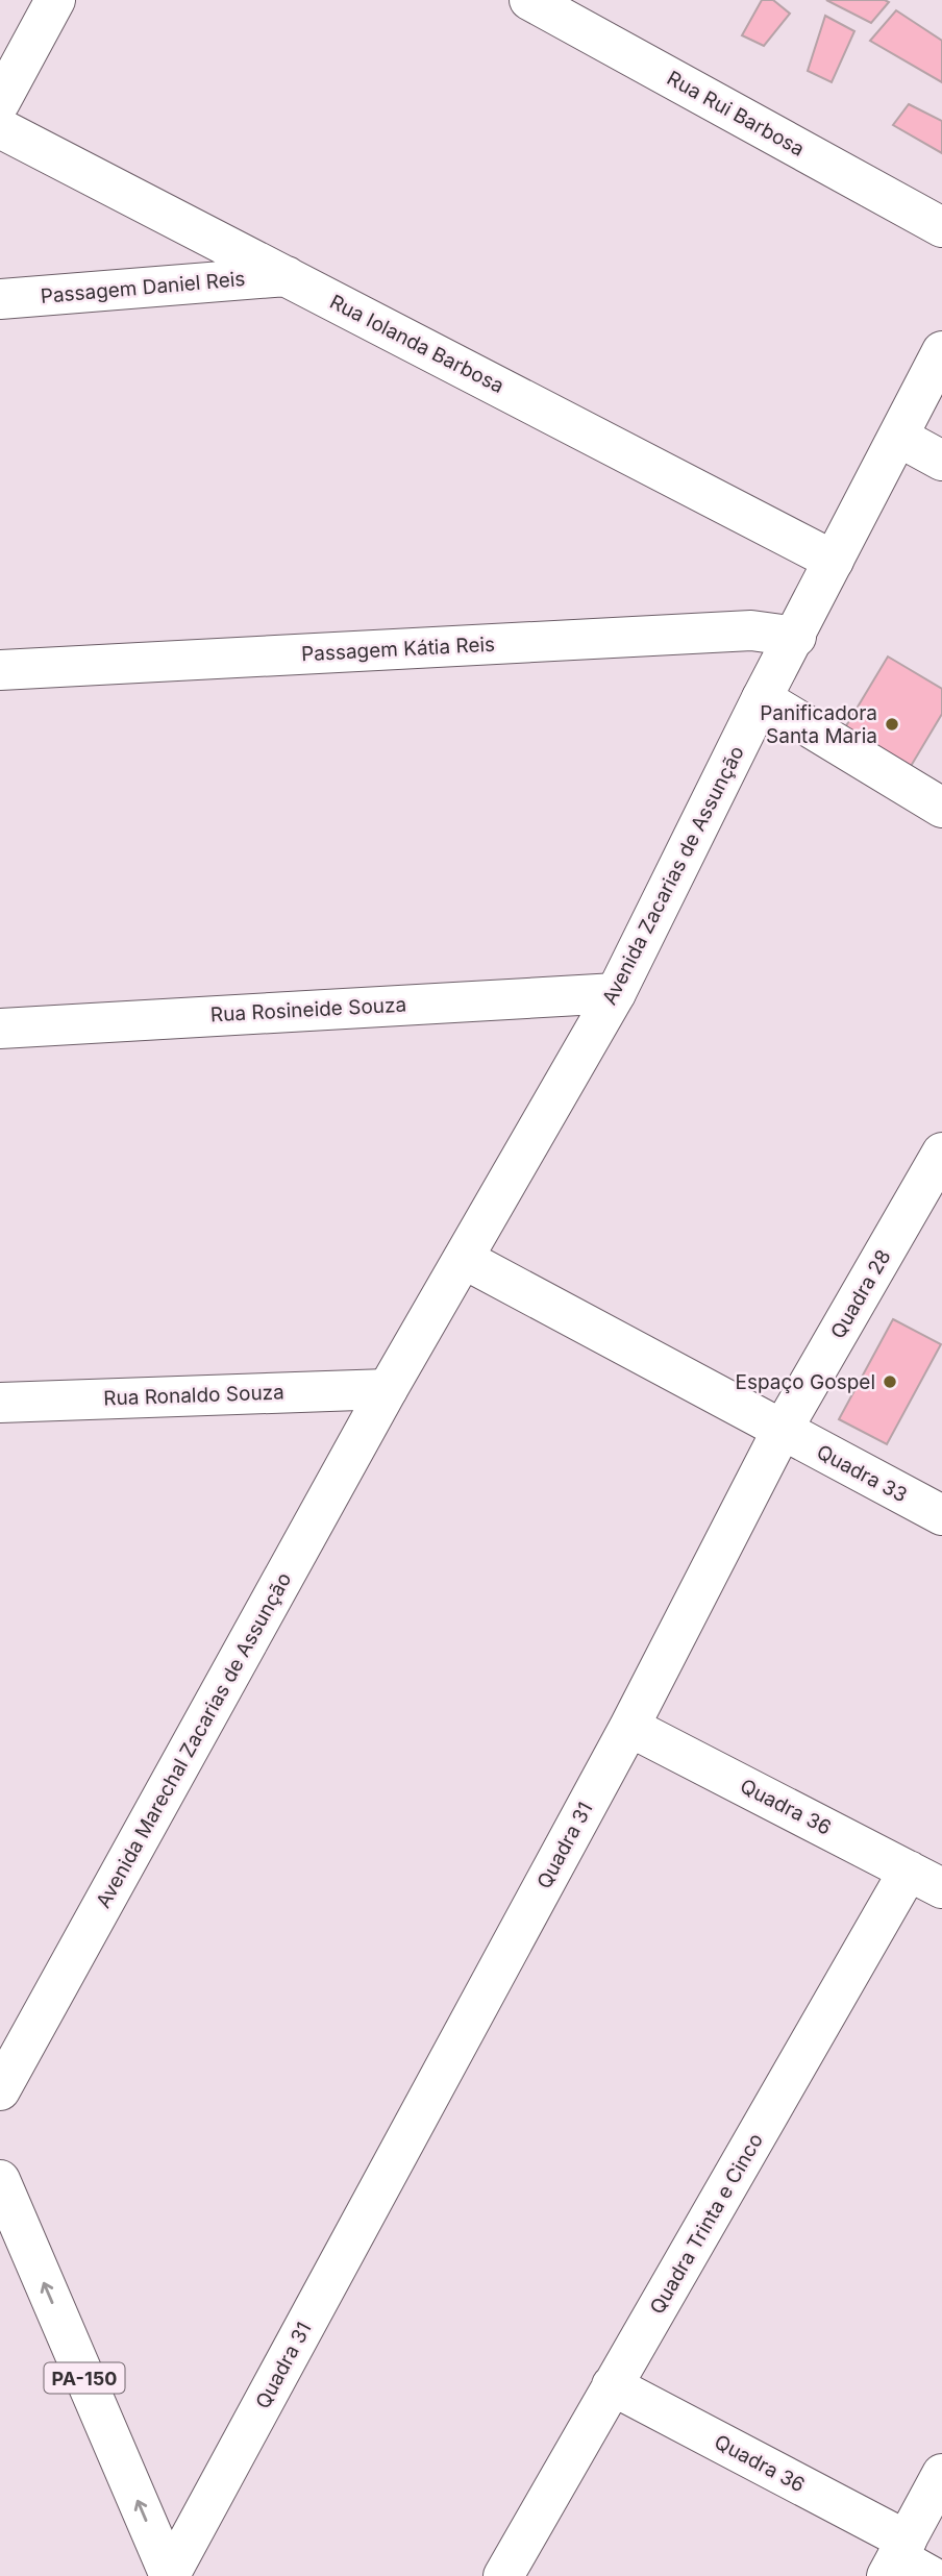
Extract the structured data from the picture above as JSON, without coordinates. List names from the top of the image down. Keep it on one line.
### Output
{"streets":{"street":["Rua Rui Barbosa","Passagem Daniel Reis","Rua Iolanda Barbosa","Passagem Kátia Reis","Avenida Zacarias de Assunção","Rua Rosineide Souza","Quadra 28","Rua Ronaldo Souza","Quadra 33","Avenida Marechal Zacarias de Assunção","Quadra 36","Quadra 31","Quadra Trinta e Cinco","PA-150"]},"crossings":[["Passagem Daniel Reis","Rua Iolanda Barbosa"],["Rua Iolanda Barbosa","Avenida Zacarias de Assunção"],["Passagem Kátia Reis","Avenida Zacarias de Assunção"],["Avenida Zacarias de Assunção","Rua Rosineide Souza"],["Avenida Zacarias de Assunção","Rua Ronaldo Souza"],["Avenida Zacarias de Assunção","Avenida Marechal Zacarias de Assunção"],["Quadra 28","Quadra 33"],["Quadra 28","Quadra 31"],["Rua Ronaldo Souza","Avenida Marechal Zacarias de Assunção"],["Quadra 33","Quadra 31"],["Quadra 36","Quadra 31"],["Quadra 36","Quadra Trinta e Cinco"],["Quadra 31","PA-150"]],"places":["Panificadora Santa Maria","Espaço Gospel"]}
